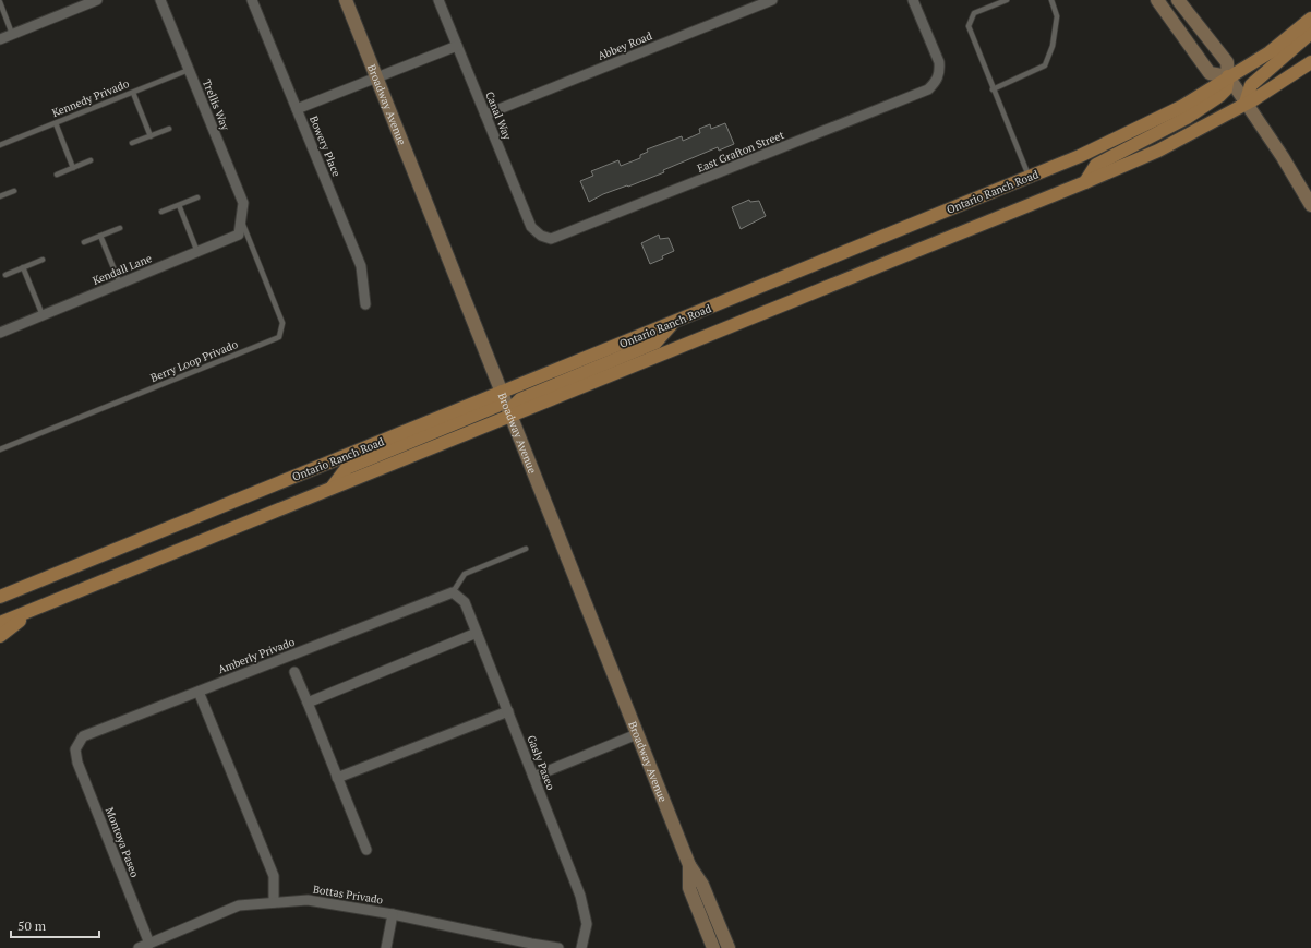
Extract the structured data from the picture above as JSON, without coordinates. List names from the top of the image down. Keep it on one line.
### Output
{"streets":{"main road":["Ontario Ranch Road"],"street":["Abbey Road","Broadway Avenue","Trellis Way","Canal Way","Bowery Place","East Grafton Street","Kendall Lane","Amberly Privado","Gasly Paseo","Montoya Paseo","Bottas Privado"],"lane":["Kennedy Privado","Berry Loop Privado"]},"crossings":[["Abbey Road","Canal Way"],["Kennedy Privado","Trellis Way"],["Broadway Avenue","Ontario Ranch Road"],["Trellis Way","Kendall Lane"],["Trellis Way","Berry Loop Privado"],["Canal Way","East Grafton Street"],["Kendall Lane","Berry Loop Privado"],["Amberly Privado","Gasly Paseo"],["Amberly Privado","Montoya Paseo"],["Montoya Paseo","Bottas Privado"]],"scale_bar":"50 m"}
